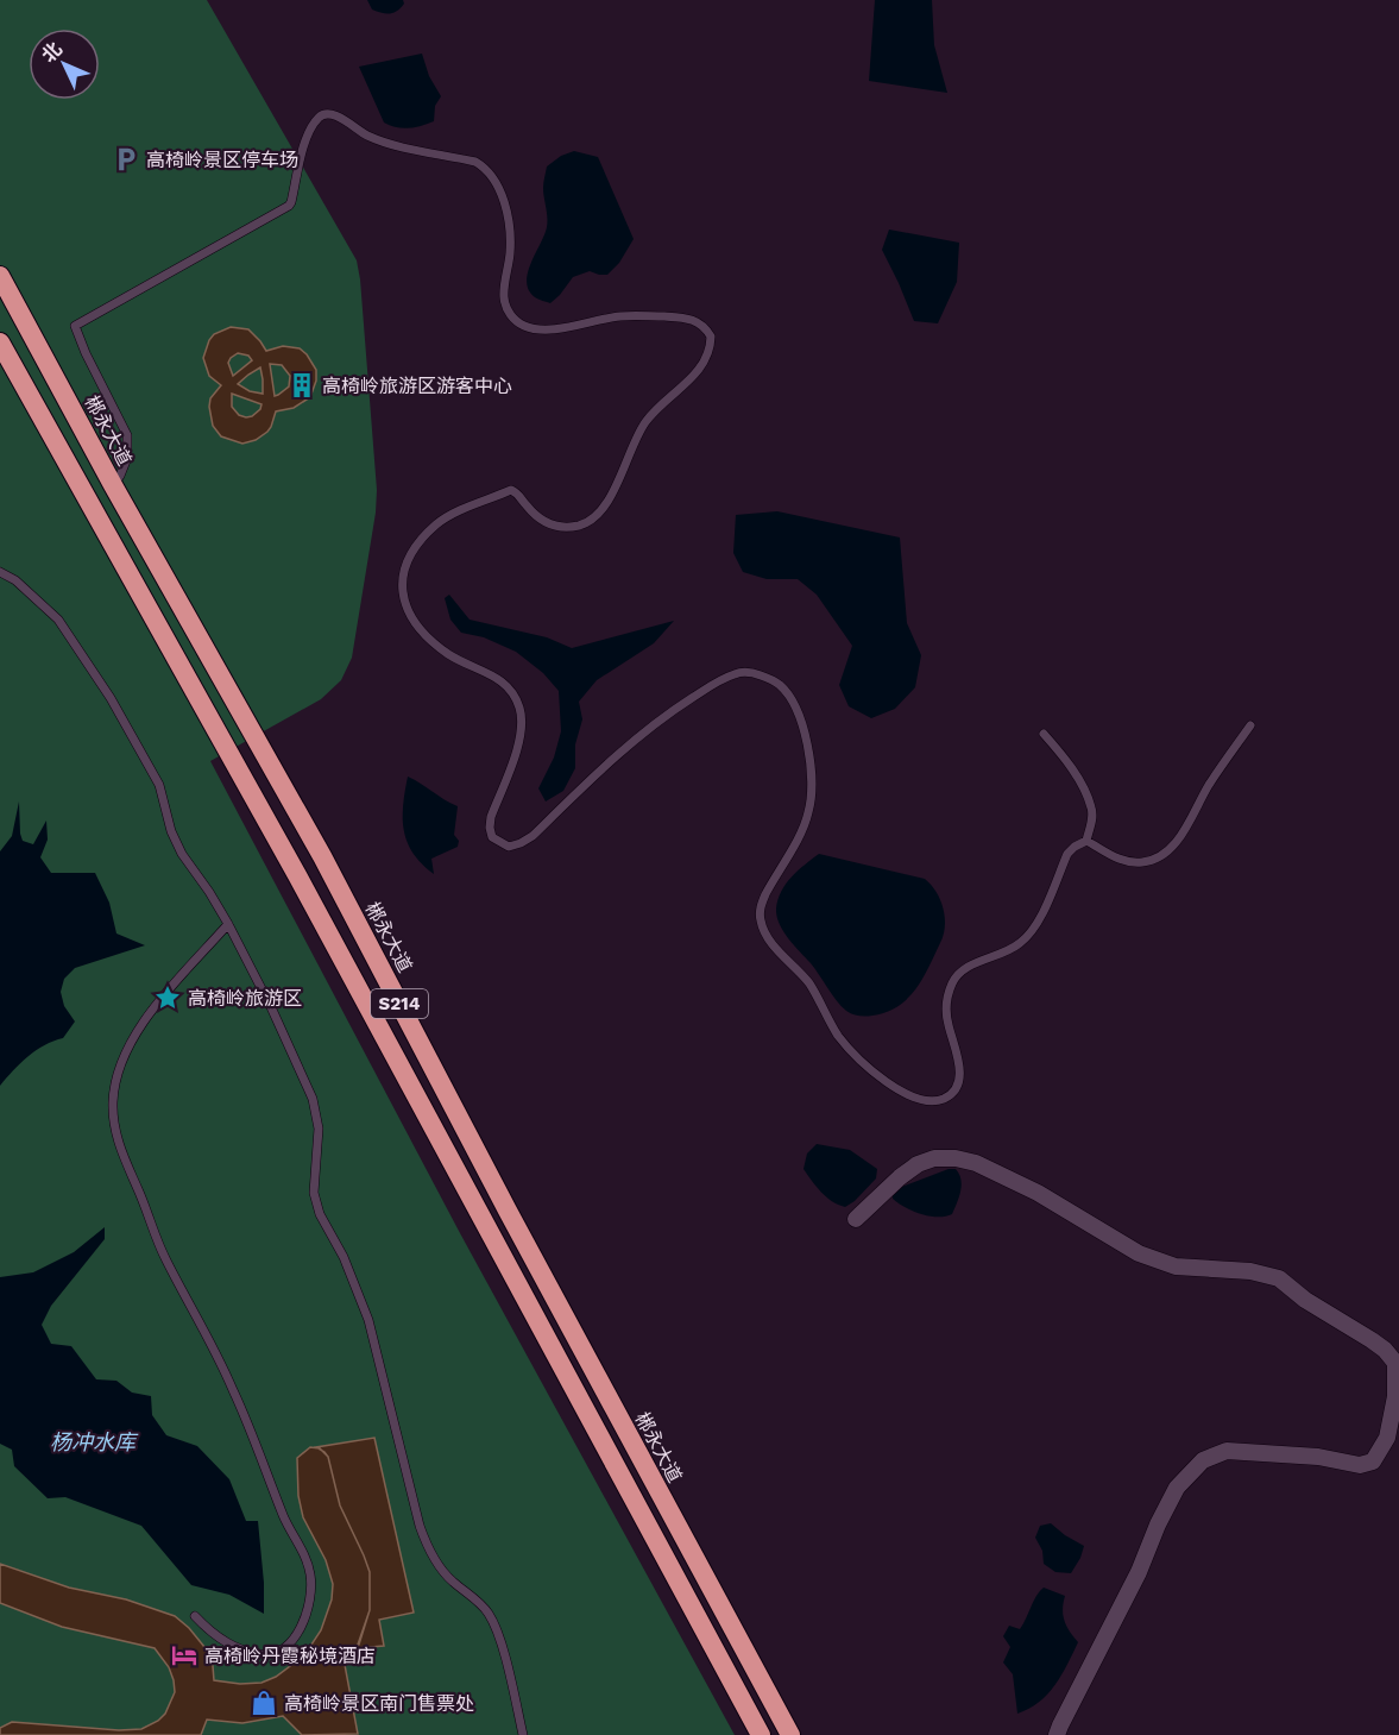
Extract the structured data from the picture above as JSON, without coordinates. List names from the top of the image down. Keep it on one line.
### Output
{"streets":{"highway":["郴永大道","S214"]},"water":["杨冲水库"],"places":{"parking":["高椅岭景区停车场"],"building":["高椅岭旅游区游客中心"],"place":["高椅岭旅游区"],"hotel":["高椅岭丹霞秘境酒店"],"shop":["高椅岭景区南门售票处"]},"north":"top left"}
